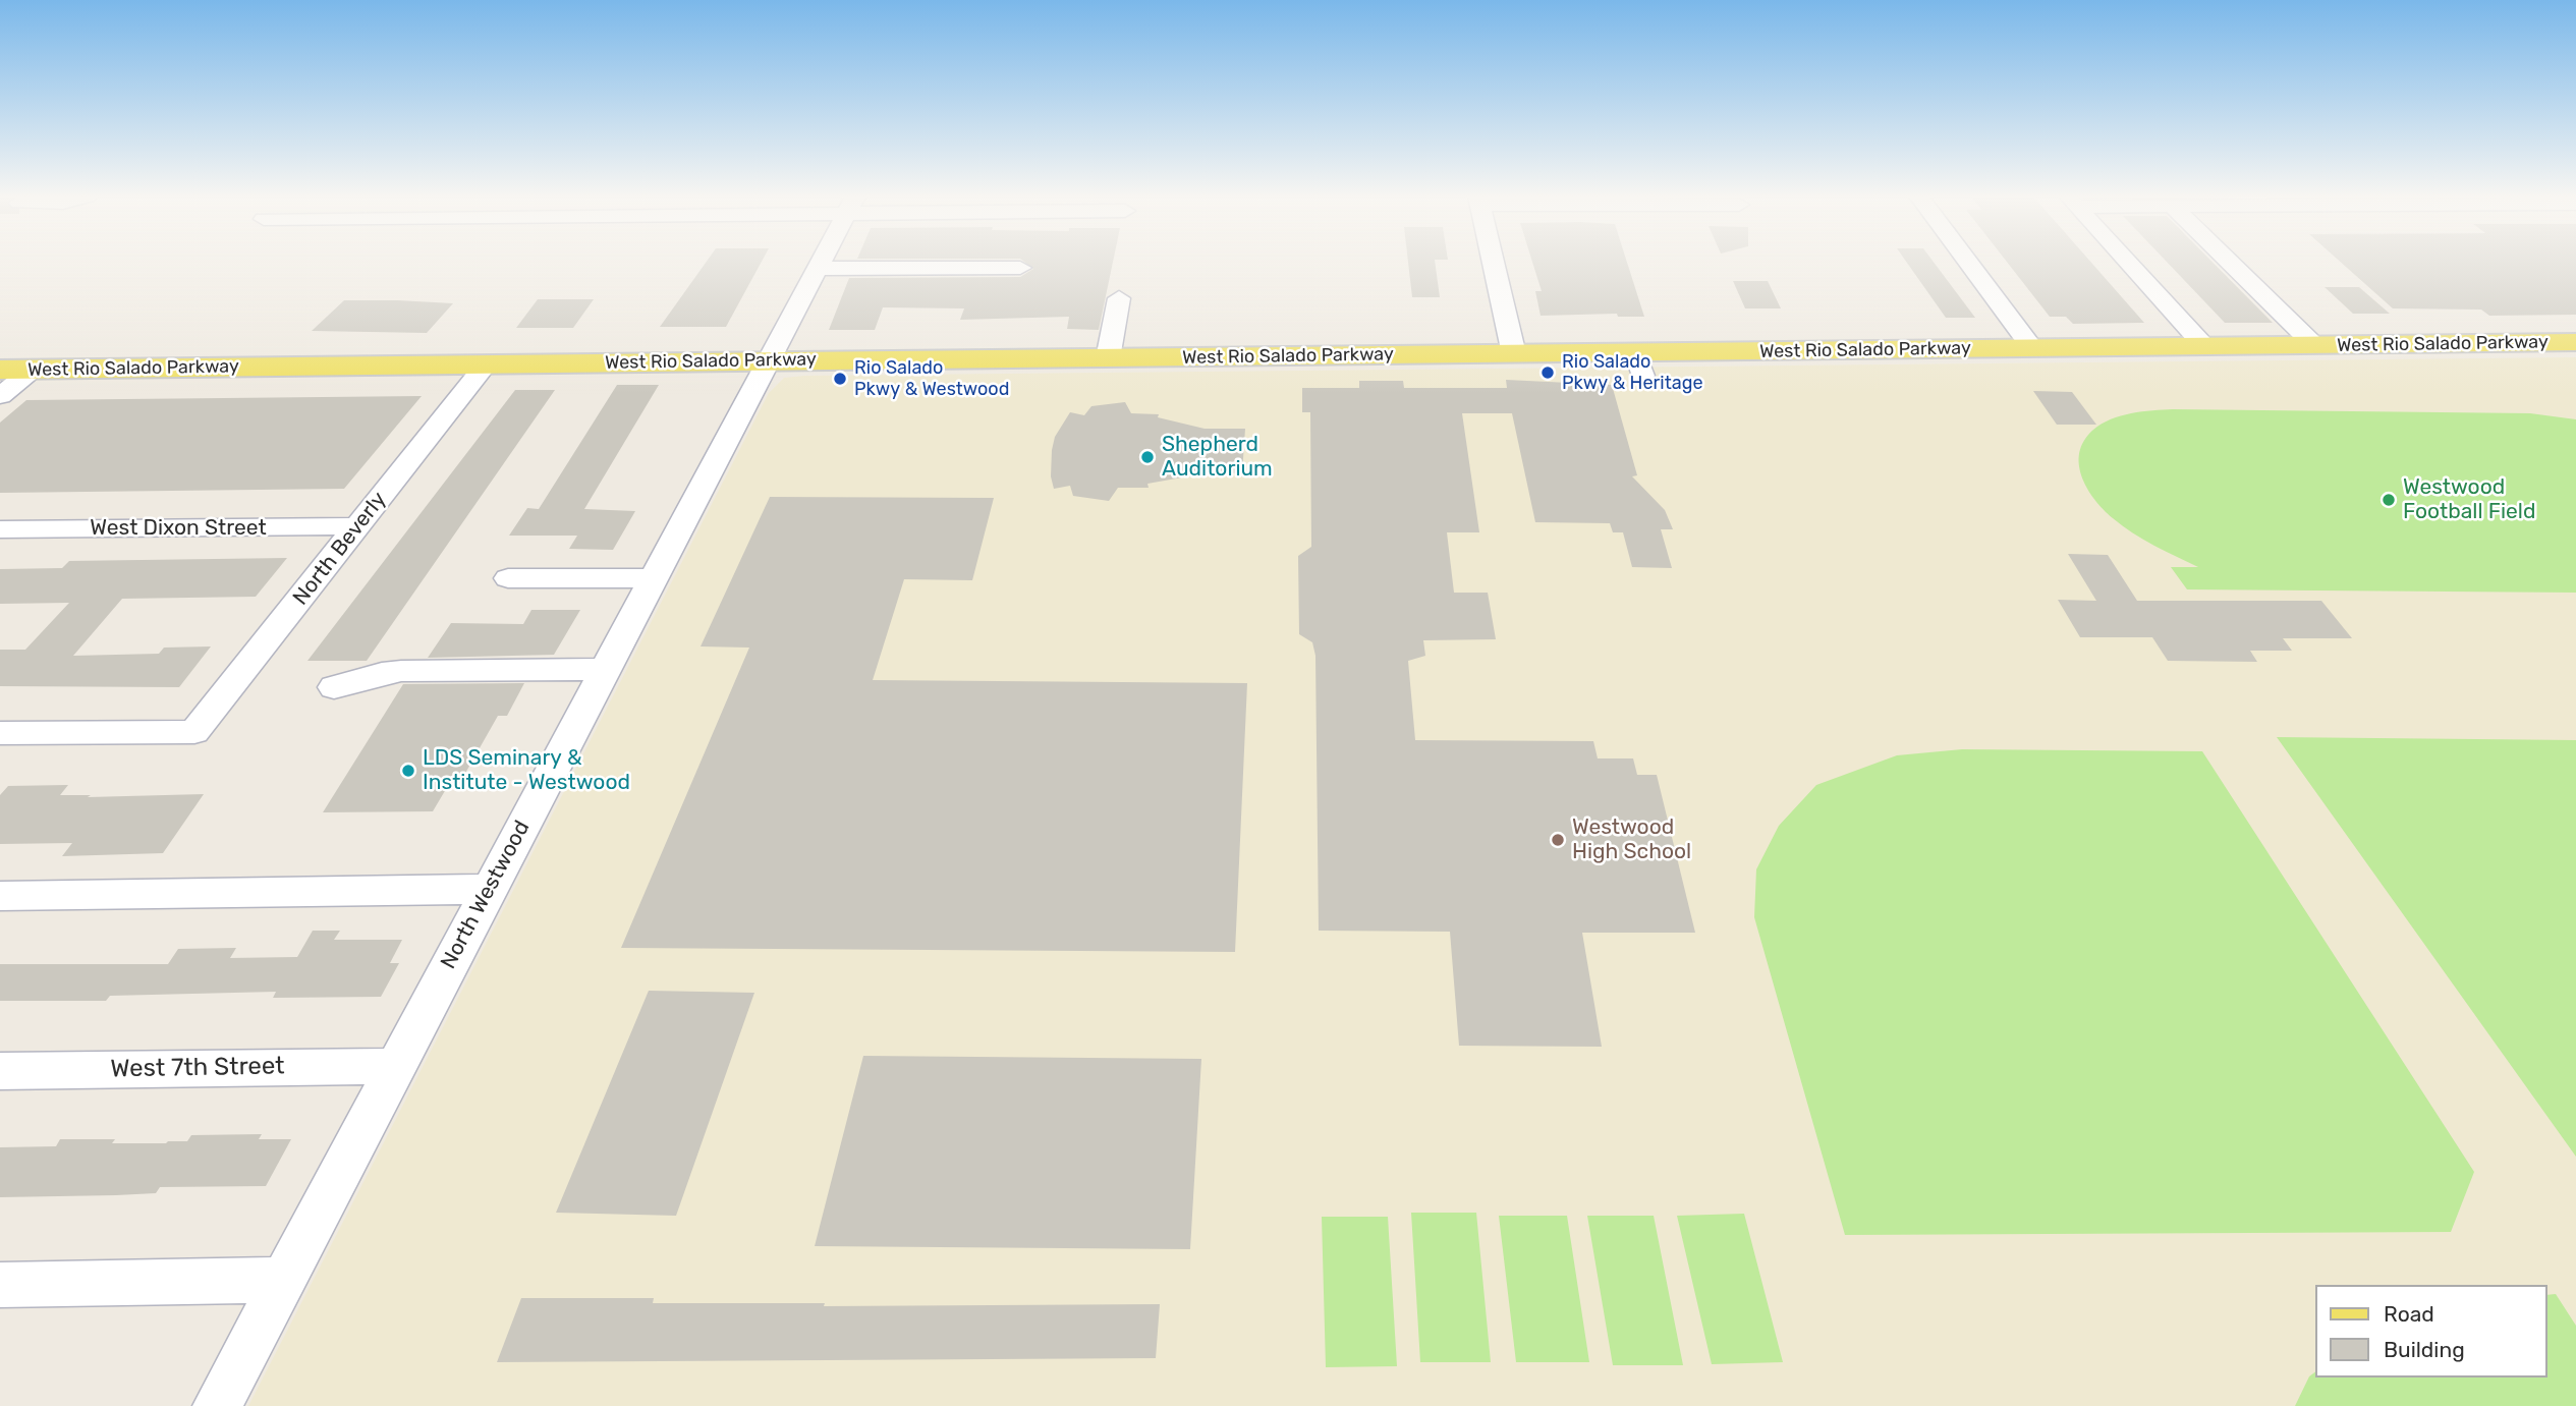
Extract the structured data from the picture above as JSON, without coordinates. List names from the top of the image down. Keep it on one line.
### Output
{"streets":{"main road":["West Rio Salado Parkway"],"street":["West Dixon Street","North Beverly","North Westwood","West 7th Street"]},"crossings":[["West Rio Salado Parkway","North Beverly"],["West Rio Salado Parkway","North Westwood"],["West Dixon Street","North Beverly"],["North Westwood","West 7th Street"]],"places":["Rio Salado Pkwy & Heritage","Rio Salado Pkwy & Westwood","Shepherd Auditorium","Westwood Football Field","LDS Seminary & Institute - Westwood","Westwood High School"],"legend":["Road","Building"]}
